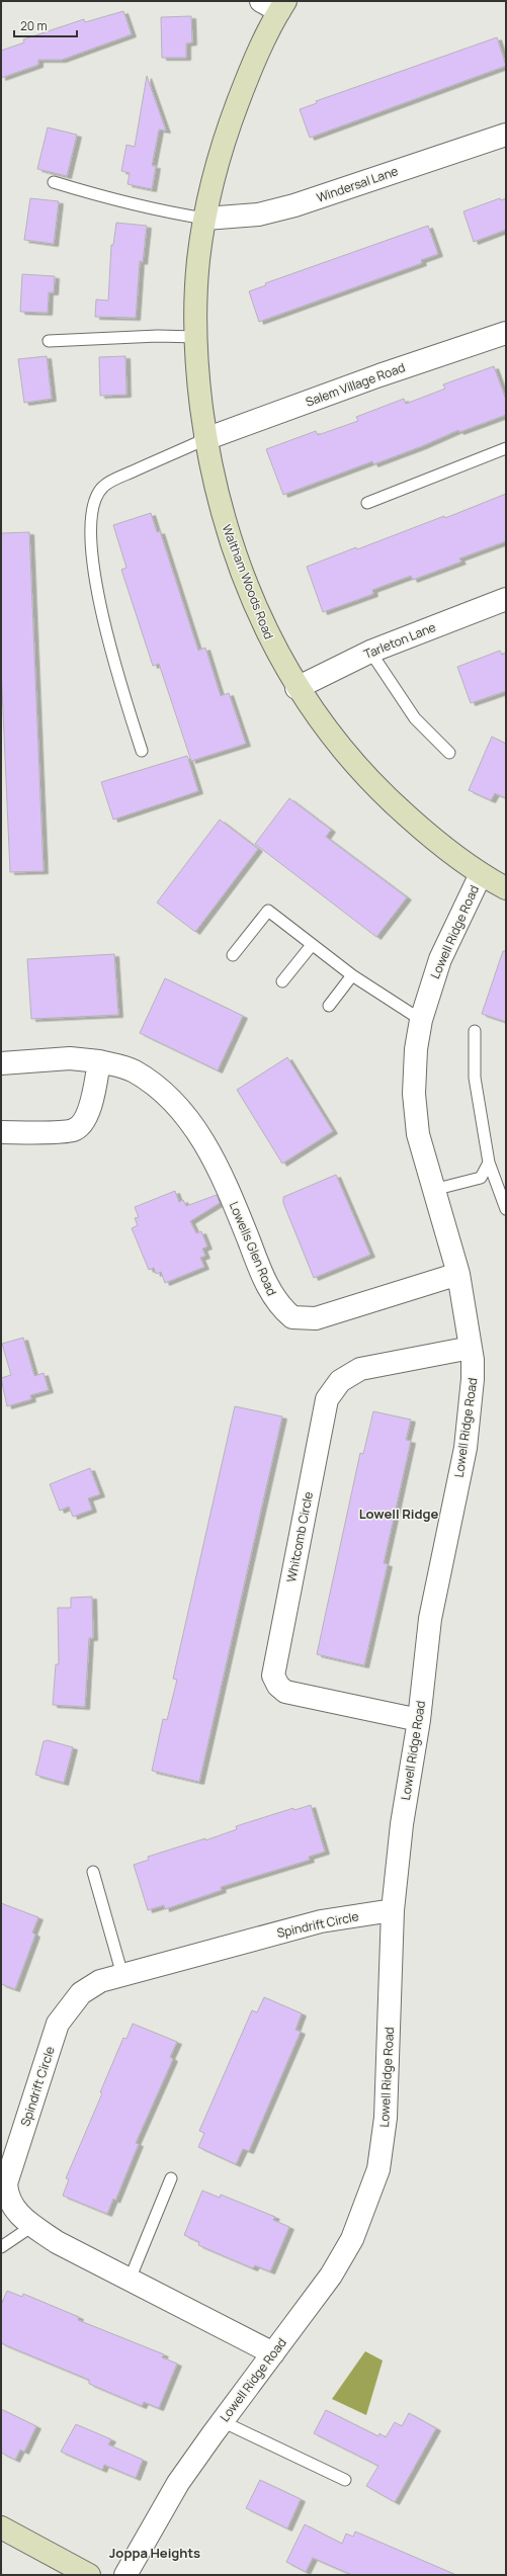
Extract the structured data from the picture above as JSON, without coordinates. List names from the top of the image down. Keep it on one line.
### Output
{"streets":{"street":["Windersal Lane","Salem Village Road","Waltham Woods Road","Tarleton Lane","Lowell Ridge Road","Lowells Glen Road","Whitcomb Circle","Spindrift Circle"]},"crossings":[["Windersal Lane","Waltham Woods Road"],["Salem Village Road","Waltham Woods Road"],["Waltham Woods Road","Tarleton Lane"],["Waltham Woods Road","Lowell Ridge Road"],["Lowell Ridge Road","Lowells Glen Road"],["Lowell Ridge Road","Whitcomb Circle"],["Lowell Ridge Road","Spindrift Circle"]],"districts":["Lowell Ridge","Joppa Heights"],"scale_bar":"20 m"}
